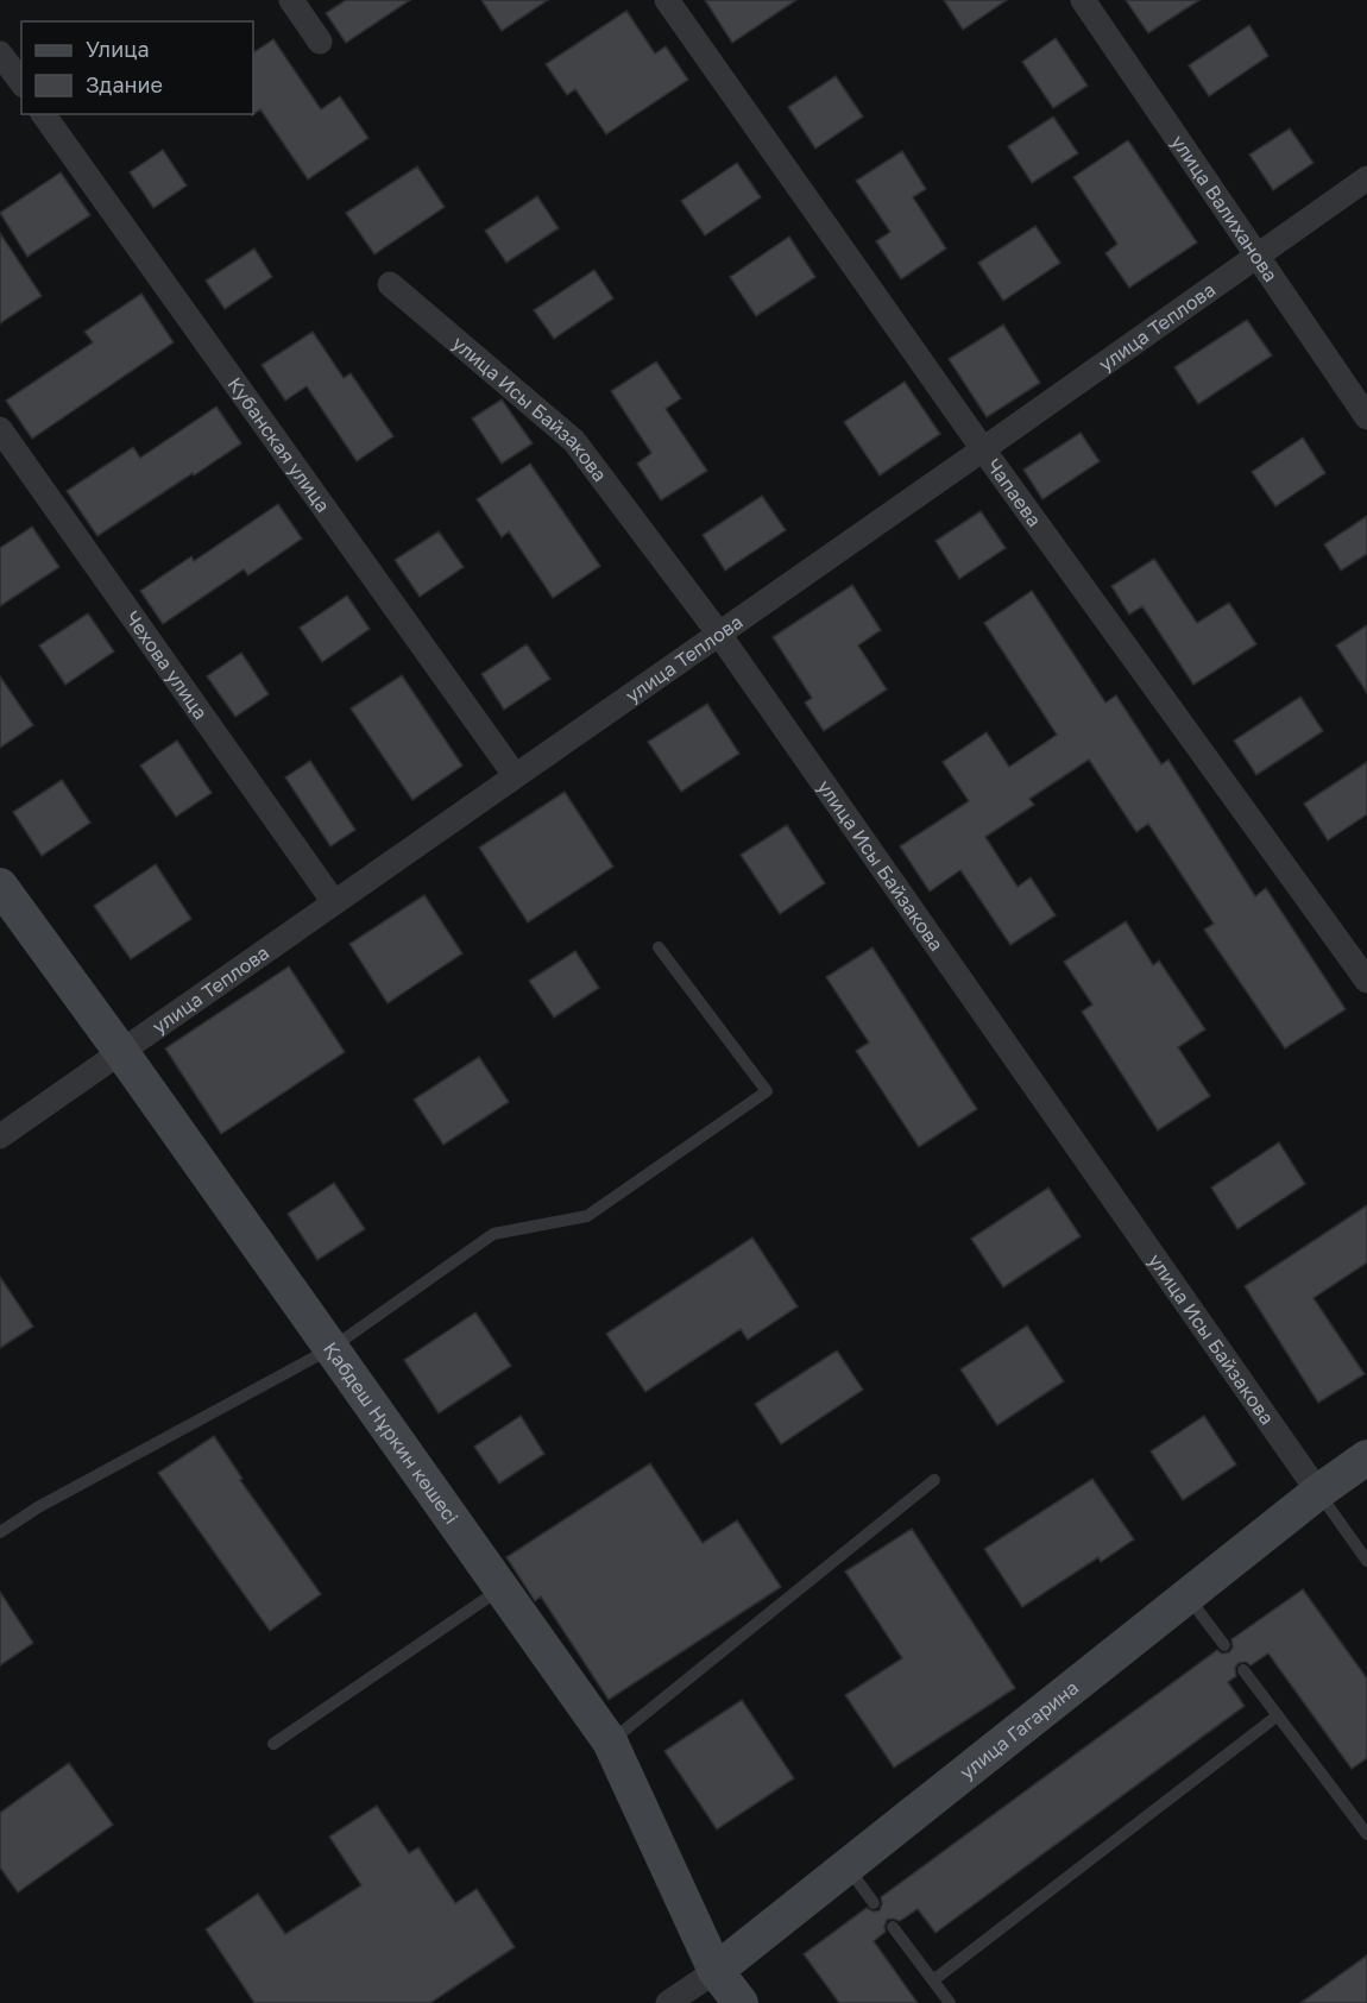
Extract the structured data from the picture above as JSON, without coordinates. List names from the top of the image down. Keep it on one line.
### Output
{"streets":{"street":["улица Валиханова","улица Теплова","улица Исы Байзакова","Кубанская улица","Чапаева","Чехова улица","Қабдеш Нұркин көшесі","улица Гагарина"]},"crossings":[["улица Валиханова","улица Теплова"],["улица Теплова","улица Исы Байзакова"],["улица Теплова","Кубанская улица"],["улица Теплова","Чапаева"],["улица Теплова","Чехова улица"],["улица Теплова","Қабдеш Нұркин көшесі"],["улица Исы Байзакова","улица Гагарина"],["Қабдеш Нұркин көшесі","улица Гагарина"]],"legend":["Улица","Здание"]}
